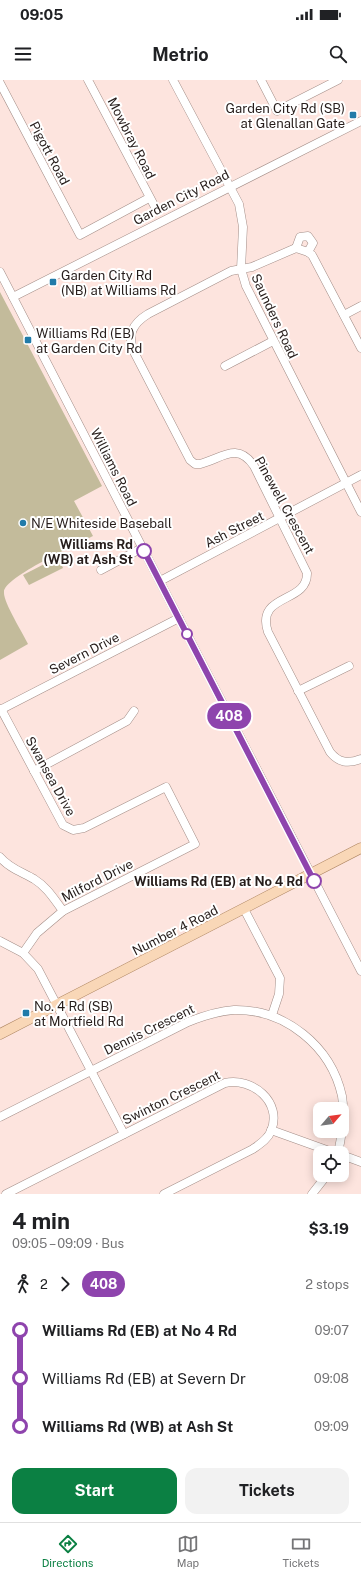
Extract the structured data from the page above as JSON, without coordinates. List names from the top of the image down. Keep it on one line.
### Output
{"streets":{"main road":["Number 4 Road"],"street":["Mowbray Road","Pigott Road","Garden City Road","Saunders Road","Williams Road","Pinewell Crescent","Ash Street","Severn Drive","Swansea Drive","Milford Drive","Dennis Crescent","Swinton Crescent"]},"crossings":[["Mowbray Road","Garden City Road"],["Pigott Road","Garden City Road"],["Garden City Road","Saunders Road"],["Garden City Road","Williams Road"],["Saunders Road","Pinewell Crescent"],["Saunders Road","Ash Street"],["Williams Road","Ash Street"],["Williams Road","Severn Drive"],["Williams Road","Number 4 Road"],["Pinewell Crescent","Ash Street"],["Severn Drive","Swansea Drive"],["Swansea Drive","Milford Drive"]],"places":{"transit":["Garden City Rd (SB) at Glenallan Gate","Garden City Rd (NB) at Williams Rd","Williams Rd (EB) at Garden City Rd","No. 4 Rd (SB) at Mortfield Rd"],"other":["N/E Whiteside Baseball","Williams Rd (WB) at Ash St","Williams Rd (EB) at No 4 Rd"]},"lines":["bus line 408"],"north":"top right","page":{"status":"09:05","header":"Metrio","on_map":"408","heading":["4 min","09:05 – 09:09 · Bus","$3.19"],"legs":["2","408","2 stops"],"list":[{"name":"Williams Rd (EB) at No 4 Rd","value":"09:07"},{"name":"Williams Rd (EB) at Severn Dr","value":"09:08"},{"name":"Williams Rd (WB) at Ash St","value":"09:09"}],"buttons":["Start","Tickets"],"tabs":["Directions","Map","Tickets"]}}
